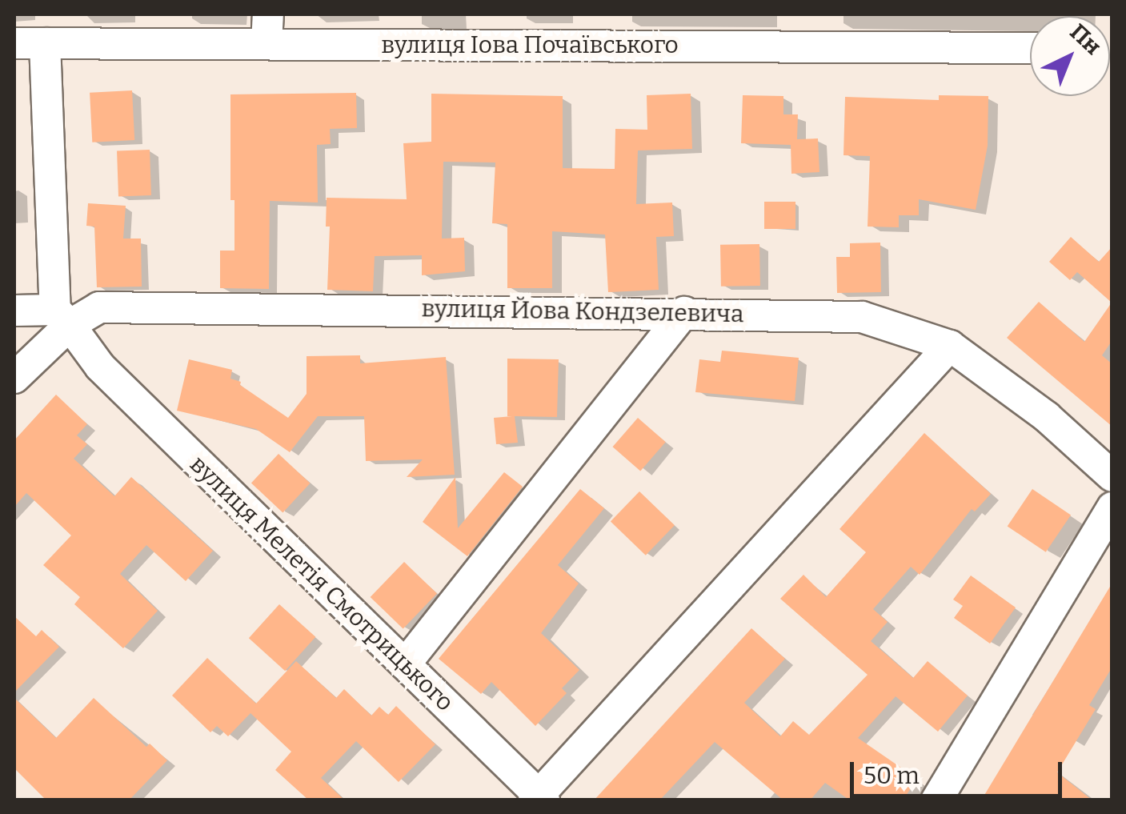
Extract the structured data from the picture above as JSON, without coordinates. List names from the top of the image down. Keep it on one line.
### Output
{"streets":{"street":["вулиця Іова Почаївського","вулиця Йова Кондзелевича","вулиця Мелетія Смотрицького"]},"crossings":[["вулиця Йова Кондзелевича","вулиця Мелетія Смотрицького"]],"scale_bar":"50 m","north":"top right"}
